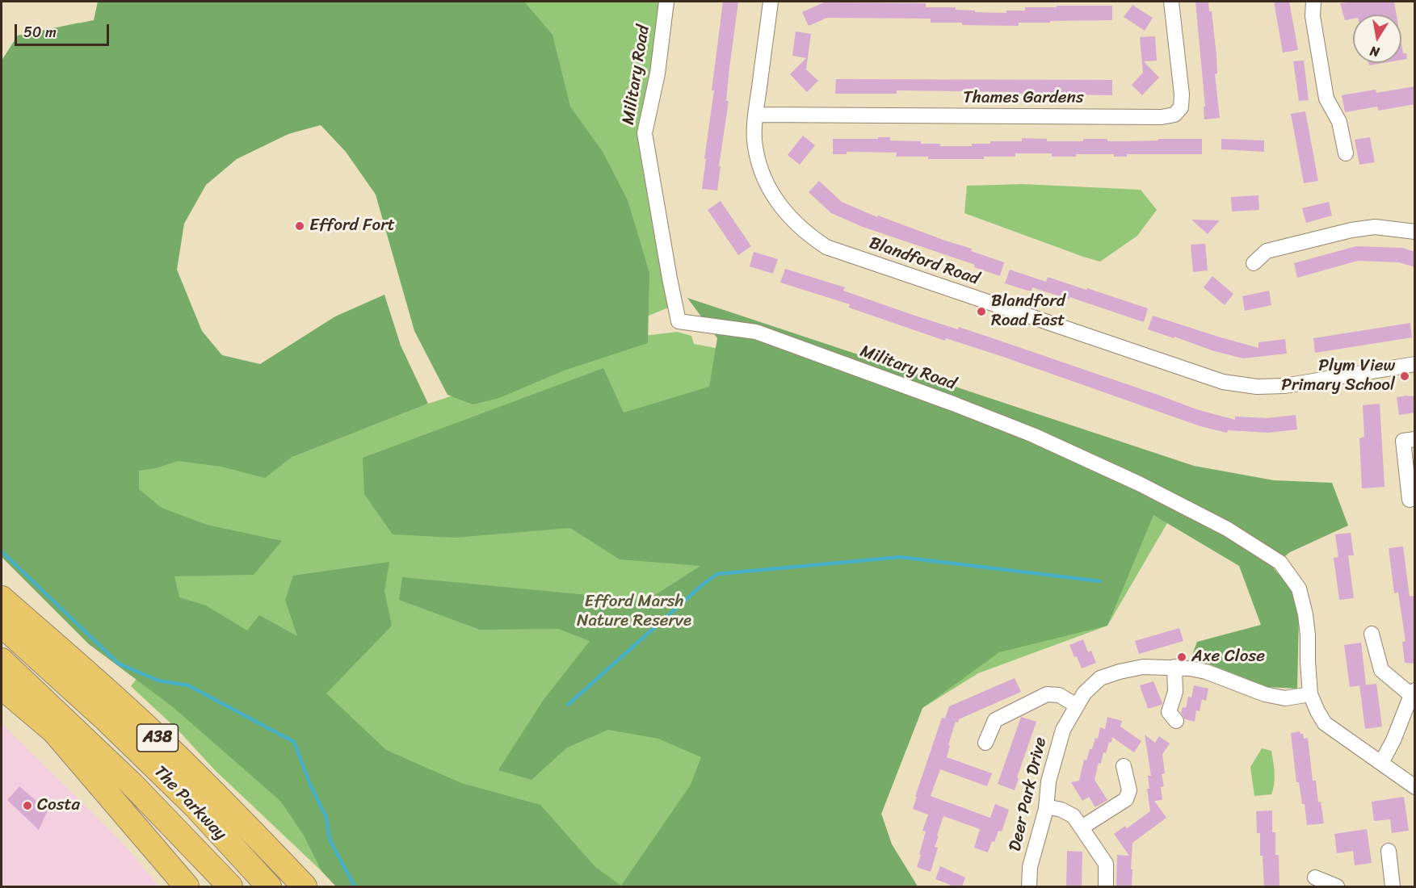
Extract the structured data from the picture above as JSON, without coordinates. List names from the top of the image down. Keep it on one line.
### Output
{"streets":{"highway":["A38","The Parkway"],"street":["Military Road","Thames Gardens","Blandford Road","Deer Park Drive"]},"crossings":[["Military Road","Deer Park Drive"],["Thames Gardens","Blandford Road"]],"parks":["Efford Marsh Nature Reserve"],"places":["Efford Fort","Blandford Road East","Plym View Primary School","Axe Close","Costa"],"scale_bar":"50 m","north":"bottom"}
